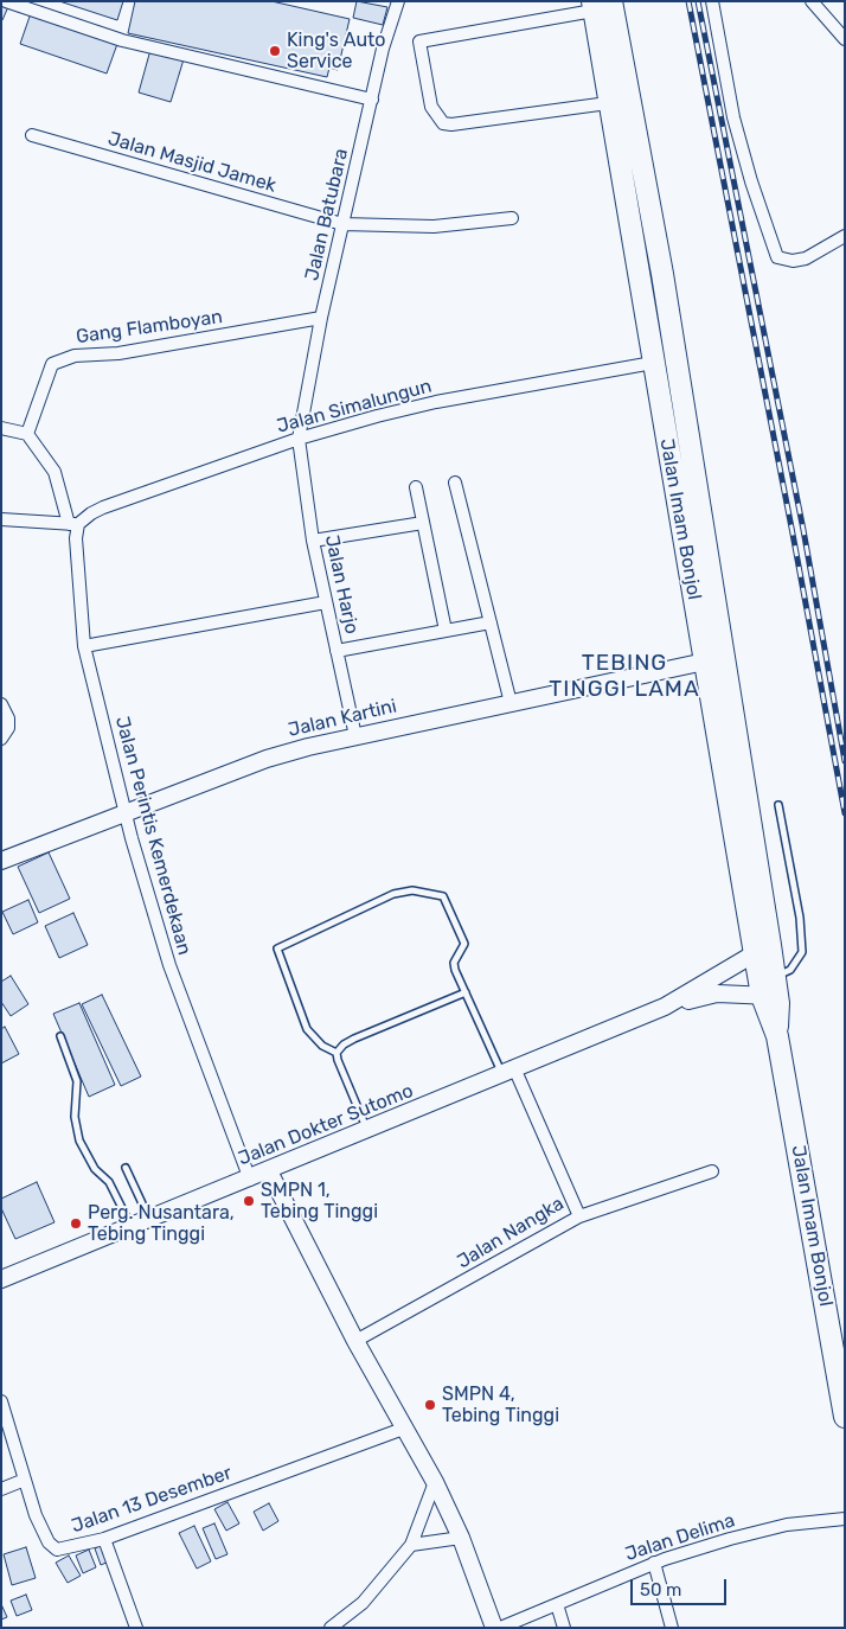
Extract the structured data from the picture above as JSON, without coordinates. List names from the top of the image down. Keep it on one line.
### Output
{"streets":{"highway":["Jalan Imam Bonjol"],"street":["Jalan Masjid Jamek","Jalan Batubara","Gang Flamboyan","Jalan Simalungun","Jalan Harjo","Jalan Kartini","Jalan Perintis Kemerdekaan","Jalan Dokter Sutomo","Jalan Nangka","Jalan 13 Desember","Jalan Delima"]},"crossings":[["Jalan Masjid Jamek","Jalan Batubara"],["Jalan Batubara","Gang Flamboyan"],["Jalan Batubara","Jalan Simalungun"],["Jalan Batubara","Jalan Harjo"],["Jalan Simalungun","Jalan Imam Bonjol"],["Jalan Simalungun","Jalan Harjo"],["Jalan Simalungun","Jalan Perintis Kemerdekaan"],["Jalan Imam Bonjol","Jalan Kartini"],["Jalan Imam Bonjol","Jalan Dokter Sutomo"],["Jalan Harjo","Jalan Kartini"],["Jalan Kartini","Jalan Perintis Kemerdekaan"],["Jalan Perintis Kemerdekaan","Jalan Dokter Sutomo"],["Jalan Dokter Sutomo","Jalan Nangka"]],"districts":["TEBING TINGGI LAMA"],"places":["King's Auto Service","SMPN 1, Tebing Tinggi","Perg. Nusantara, Tebing Tinggi","SMPN 4, Tebing Tinggi"],"scale_bar":"50 m"}
